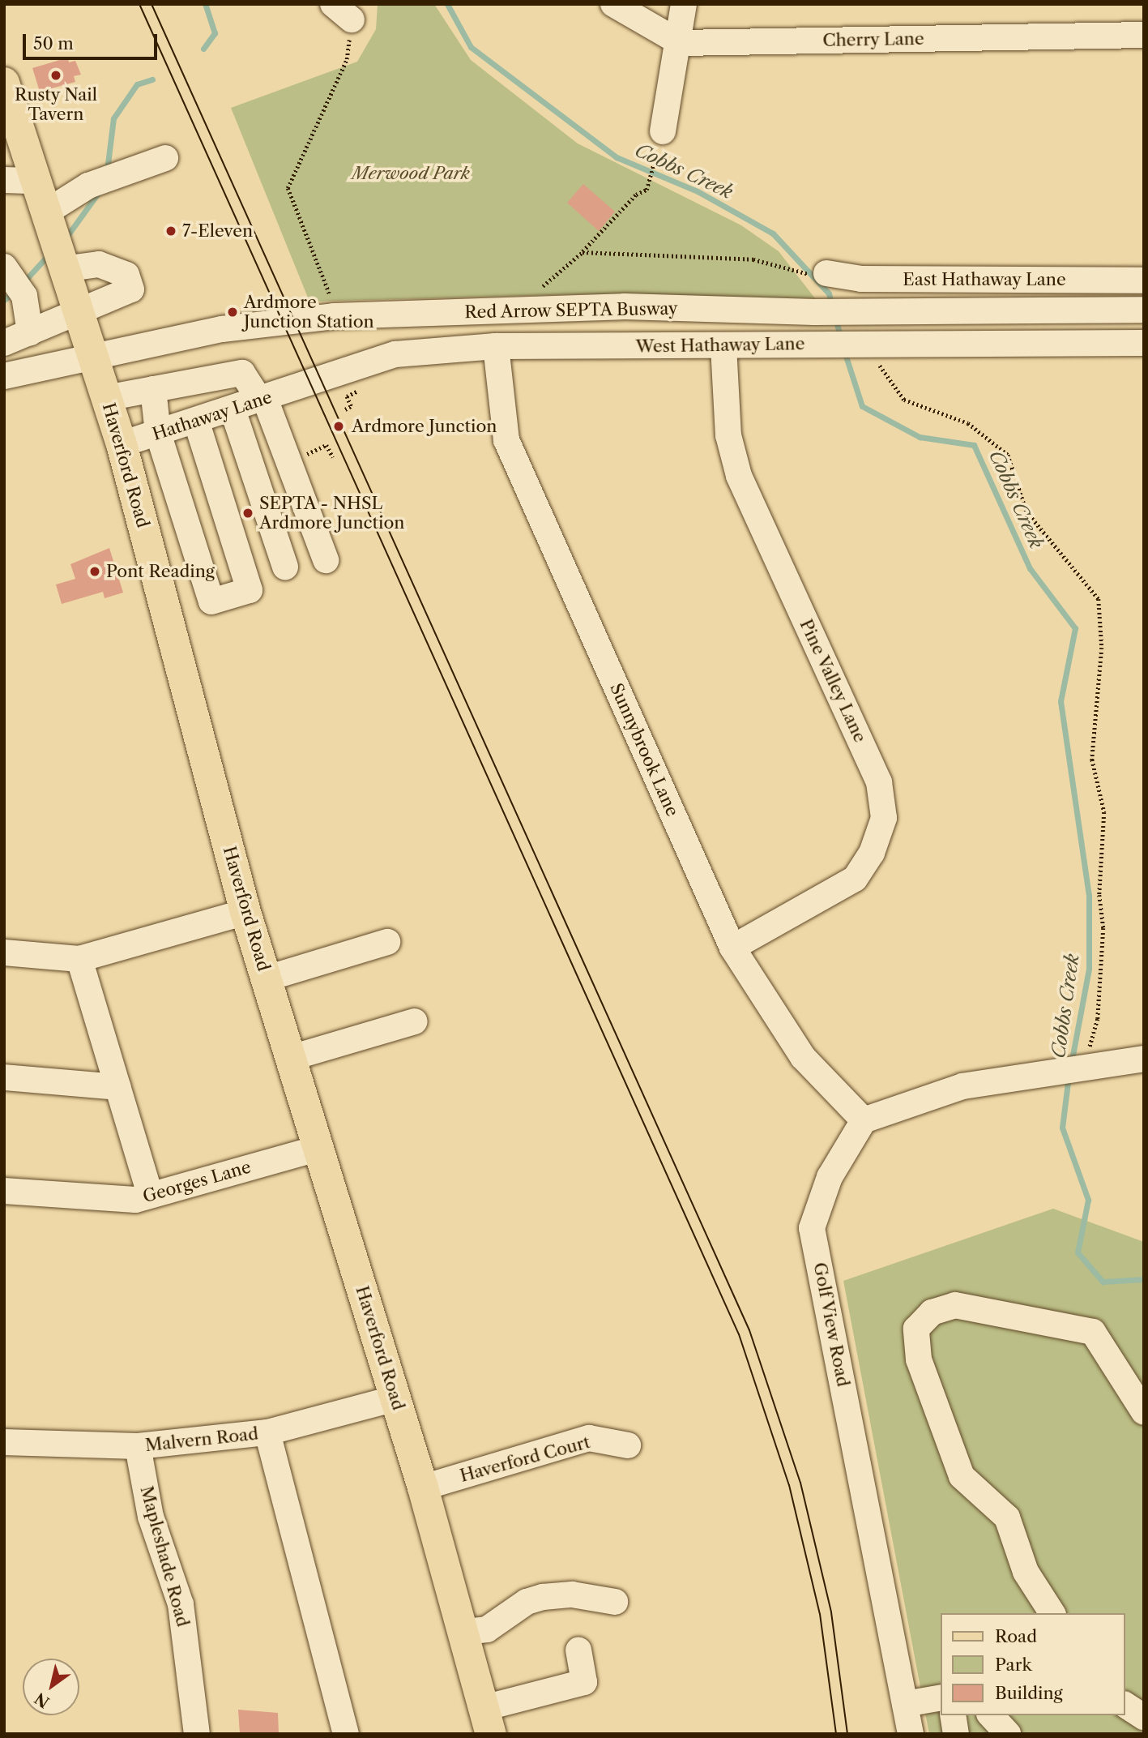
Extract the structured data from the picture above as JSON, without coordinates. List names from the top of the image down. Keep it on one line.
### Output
{"streets":{"main road":["Haverford Road"],"street":["Cherry Lane","East Hathaway Lane","Red Arrow SEPTA Busway","West Hathaway Lane","Hathaway Lane","Pine Valley Lane","Sunnybrook Lane","Georges Lane","Golf View Road","Malvern Road","Haverford Court","Mapleshade Road"]},"crossings":[["Red Arrow SEPTA Busway","Haverford Road"],["West Hathaway Lane","Hathaway Lane"],["West Hathaway Lane","Pine Valley Lane"],["West Hathaway Lane","Sunnybrook Lane"],["Hathaway Lane","Haverford Road"],["Haverford Road","Georges Lane"],["Haverford Road","Malvern Road"],["Haverford Road","Haverford Court"],["Pine Valley Lane","Sunnybrook Lane"],["Sunnybrook Lane","Golf View Road"],["Malvern Road","Mapleshade Road"]],"water":["Cobbs Creek"],"parks":["Merwood Park"],"places":["Rusty Nail Tavern","7-Eleven","Ardmore Junction Station","Ardmore Junction","SEPTA - NHSL Ardmore Junction","Pont Reading"],"legend":["Road","Park","Building"],"scale_bar":"50 m","north":"bottom left"}
